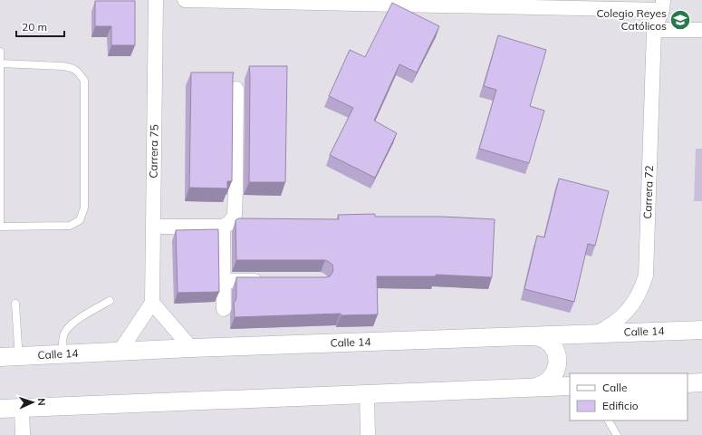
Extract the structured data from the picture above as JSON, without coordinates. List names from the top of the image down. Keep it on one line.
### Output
{"streets":{"street":["Carrera 75","Carrera 72","Calle 14"]},"crossings":[["Carrera 72","Calle 14"]],"places":{"school or university":["Colegio Reyes Católicos"]},"legend":["Calle","Edificio"],"scale_bar":"20 m","north":"right"}
